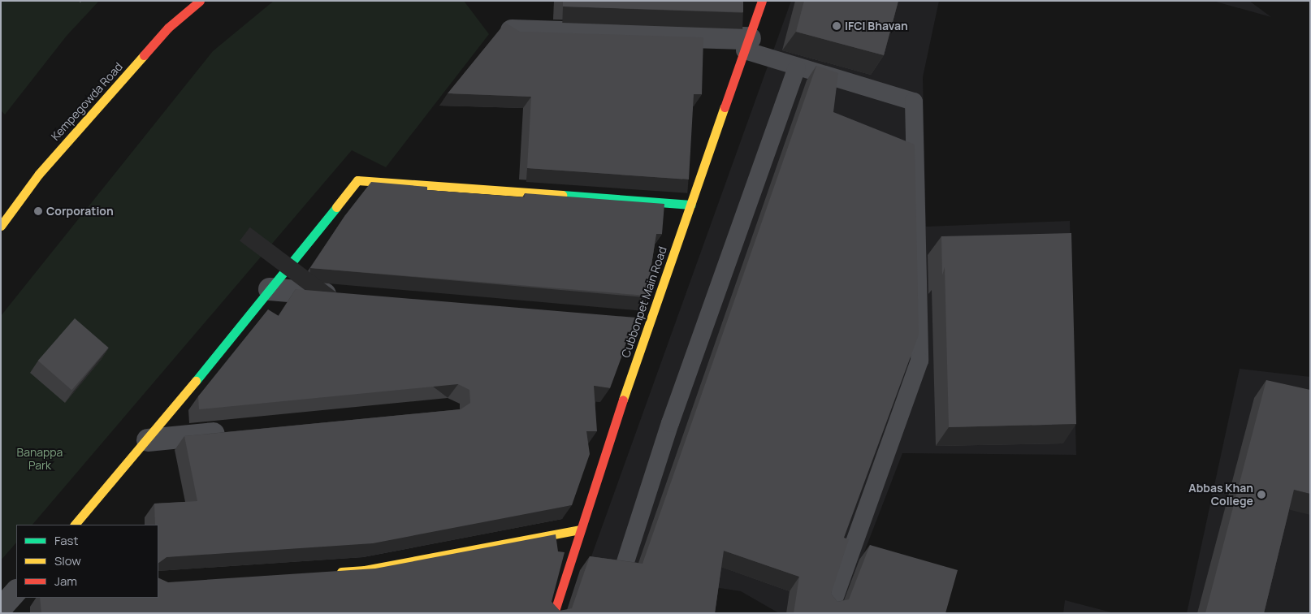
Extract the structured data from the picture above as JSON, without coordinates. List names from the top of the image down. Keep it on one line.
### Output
{"streets":{"street":["Kempegowda Road","Cubbonpet Main Road"]},"parks":["Banappa Park"],"places":["IFCI Bhavan","Corporation","Abbas Khan College"],"legend":["Fast","Slow","Jam"]}
